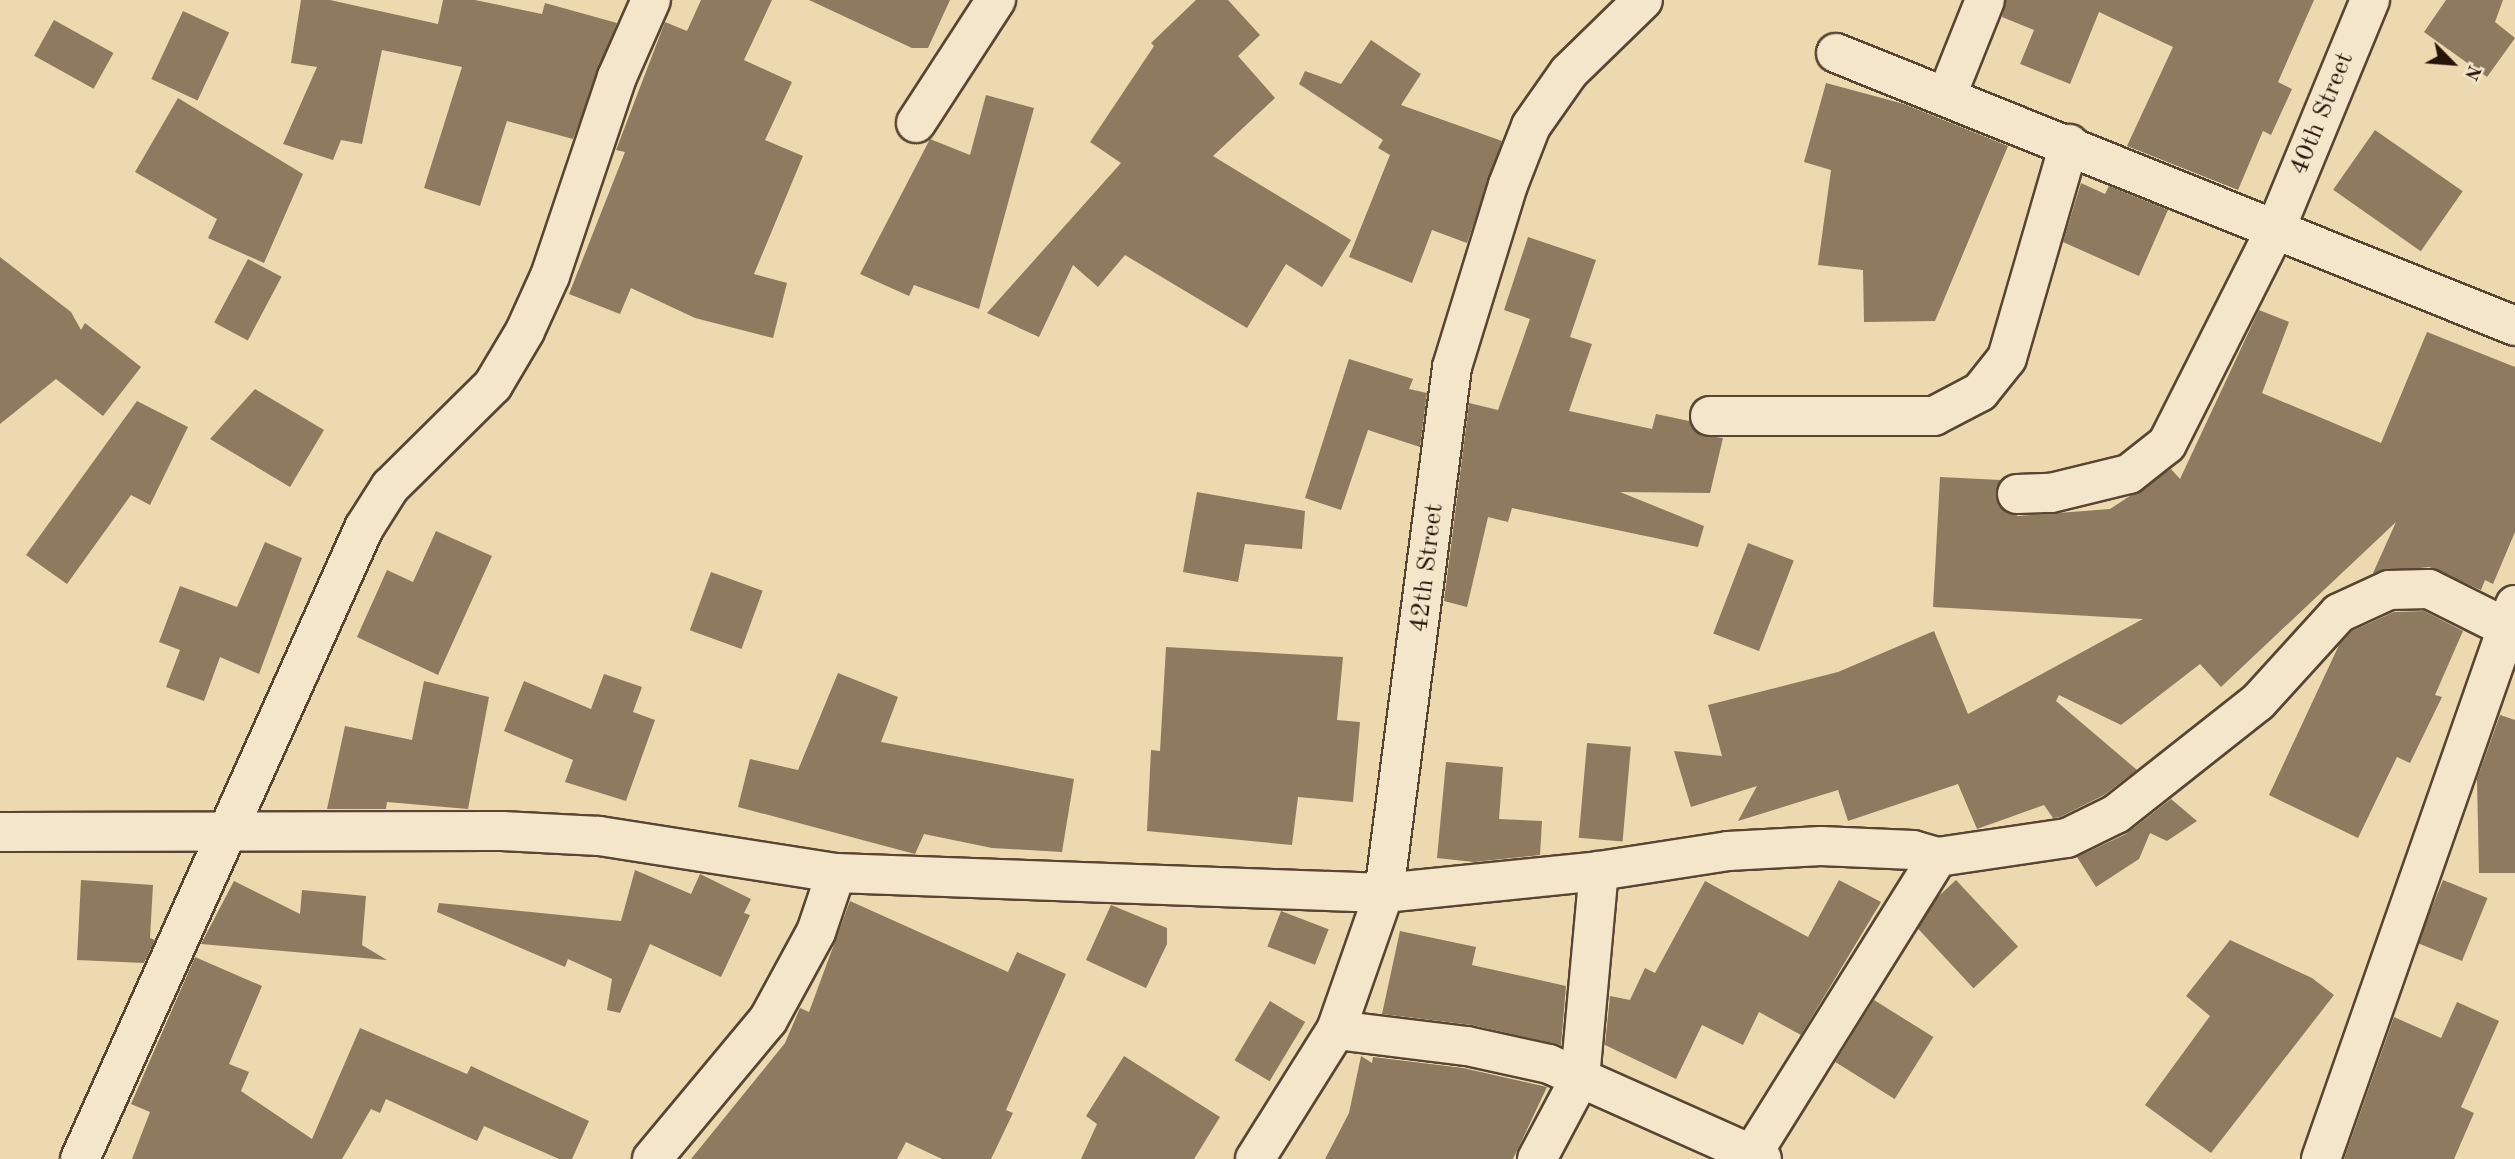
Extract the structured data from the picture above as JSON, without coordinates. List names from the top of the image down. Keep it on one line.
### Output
{"streets":{"street":["40th Street","42th Street"]},"north":"bottom right"}
